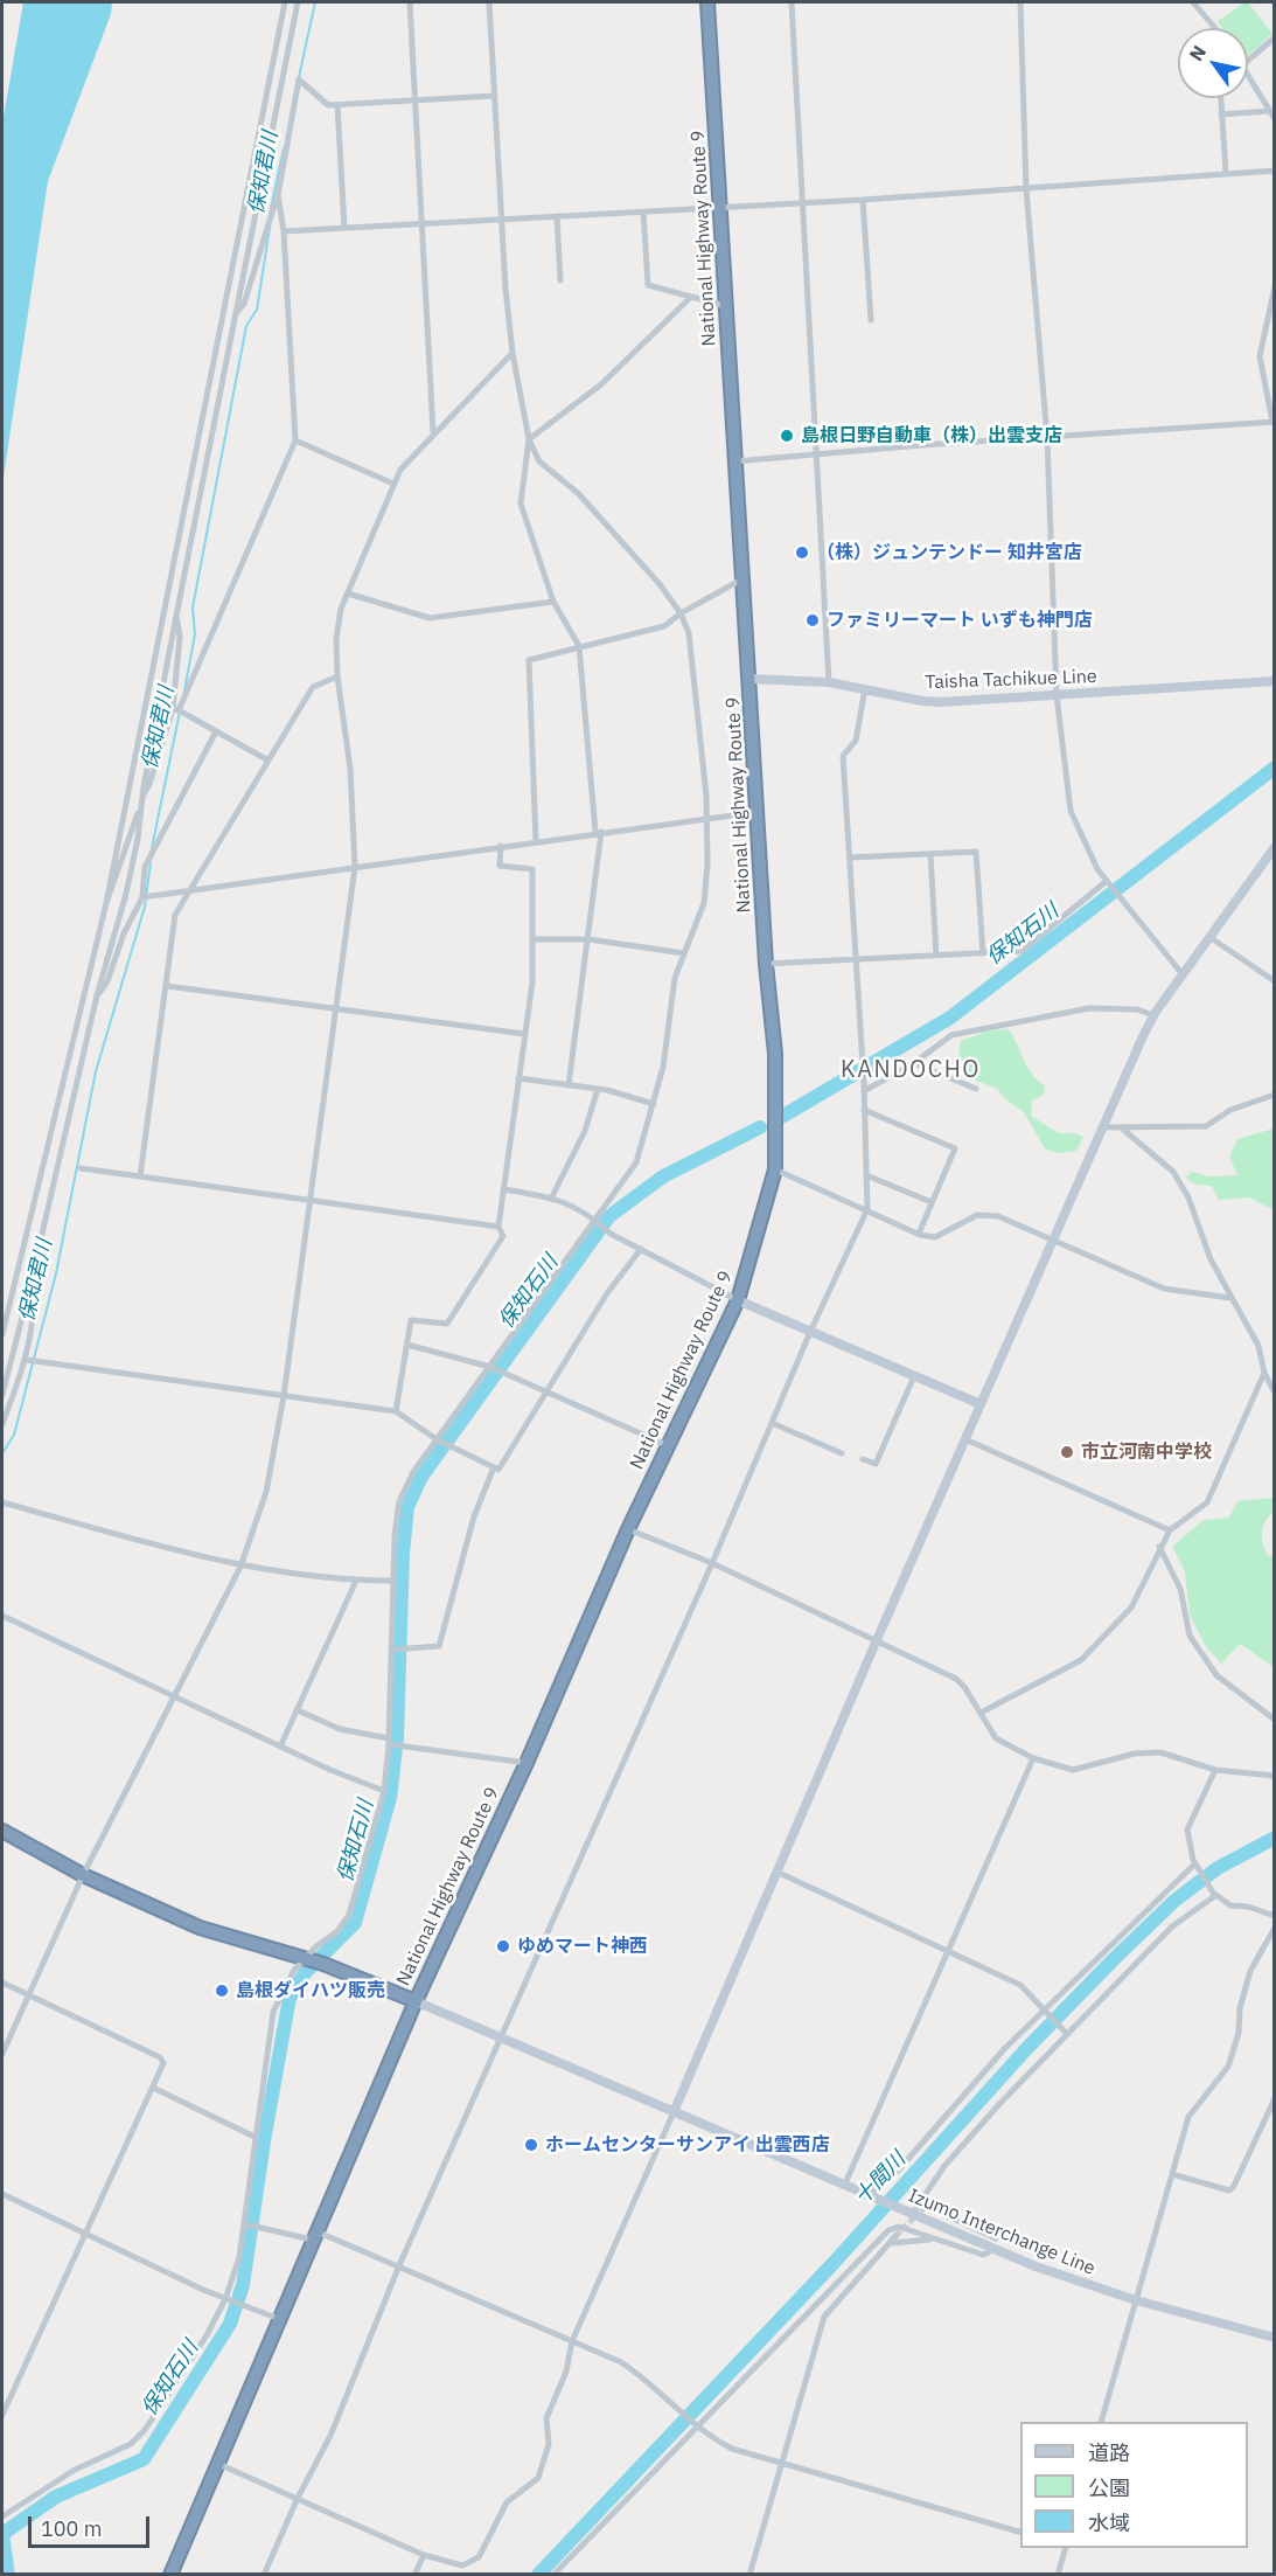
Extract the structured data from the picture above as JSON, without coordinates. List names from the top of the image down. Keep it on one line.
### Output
{"streets":{"highway":["National Highway Route 9"],"street":["Taisha Tachikue Line","Izumo Interchange Line"]},"crossings":[["National Highway Route 9","Taisha Tachikue Line"],["National Highway Route 9","Izumo Interchange Line"]],"districts":["KANDOCHO"],"water":["保知君川","保知石川","十間川"],"places":["島根日野自動車（株）出雲支店","（株）ジュンテンドー 知井宮店","ファミリーマート いずも神門店","市立河南中学校","ゆめマート神西","島根ダイハツ販売","ホームセンターサンアイ 出雲西店"],"legend":["道路","公園","水域"],"scale_bar":"100 m","north":"top left"}
